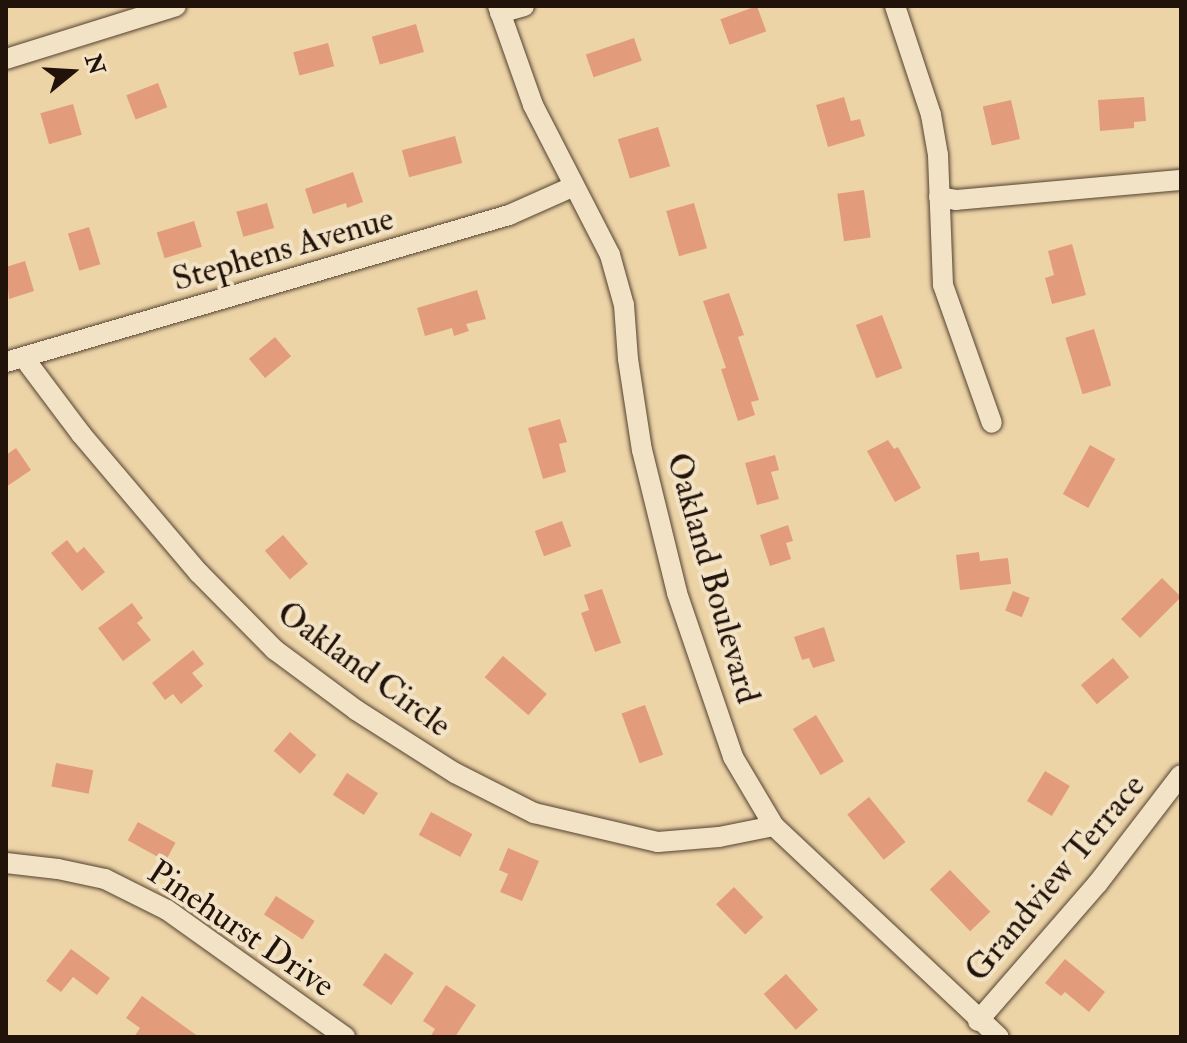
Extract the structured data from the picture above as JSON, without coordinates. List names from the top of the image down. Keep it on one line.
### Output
{"streets":{"street":["Stephens Avenue","Oakland Boulevard","Oakland Circle","Grandview Terrace","Pinehurst Drive"]},"crossings":[["Stephens Avenue","Oakland Boulevard"],["Stephens Avenue","Oakland Circle"],["Oakland Boulevard","Oakland Circle"],["Oakland Boulevard","Grandview Terrace"]],"north":"right"}
